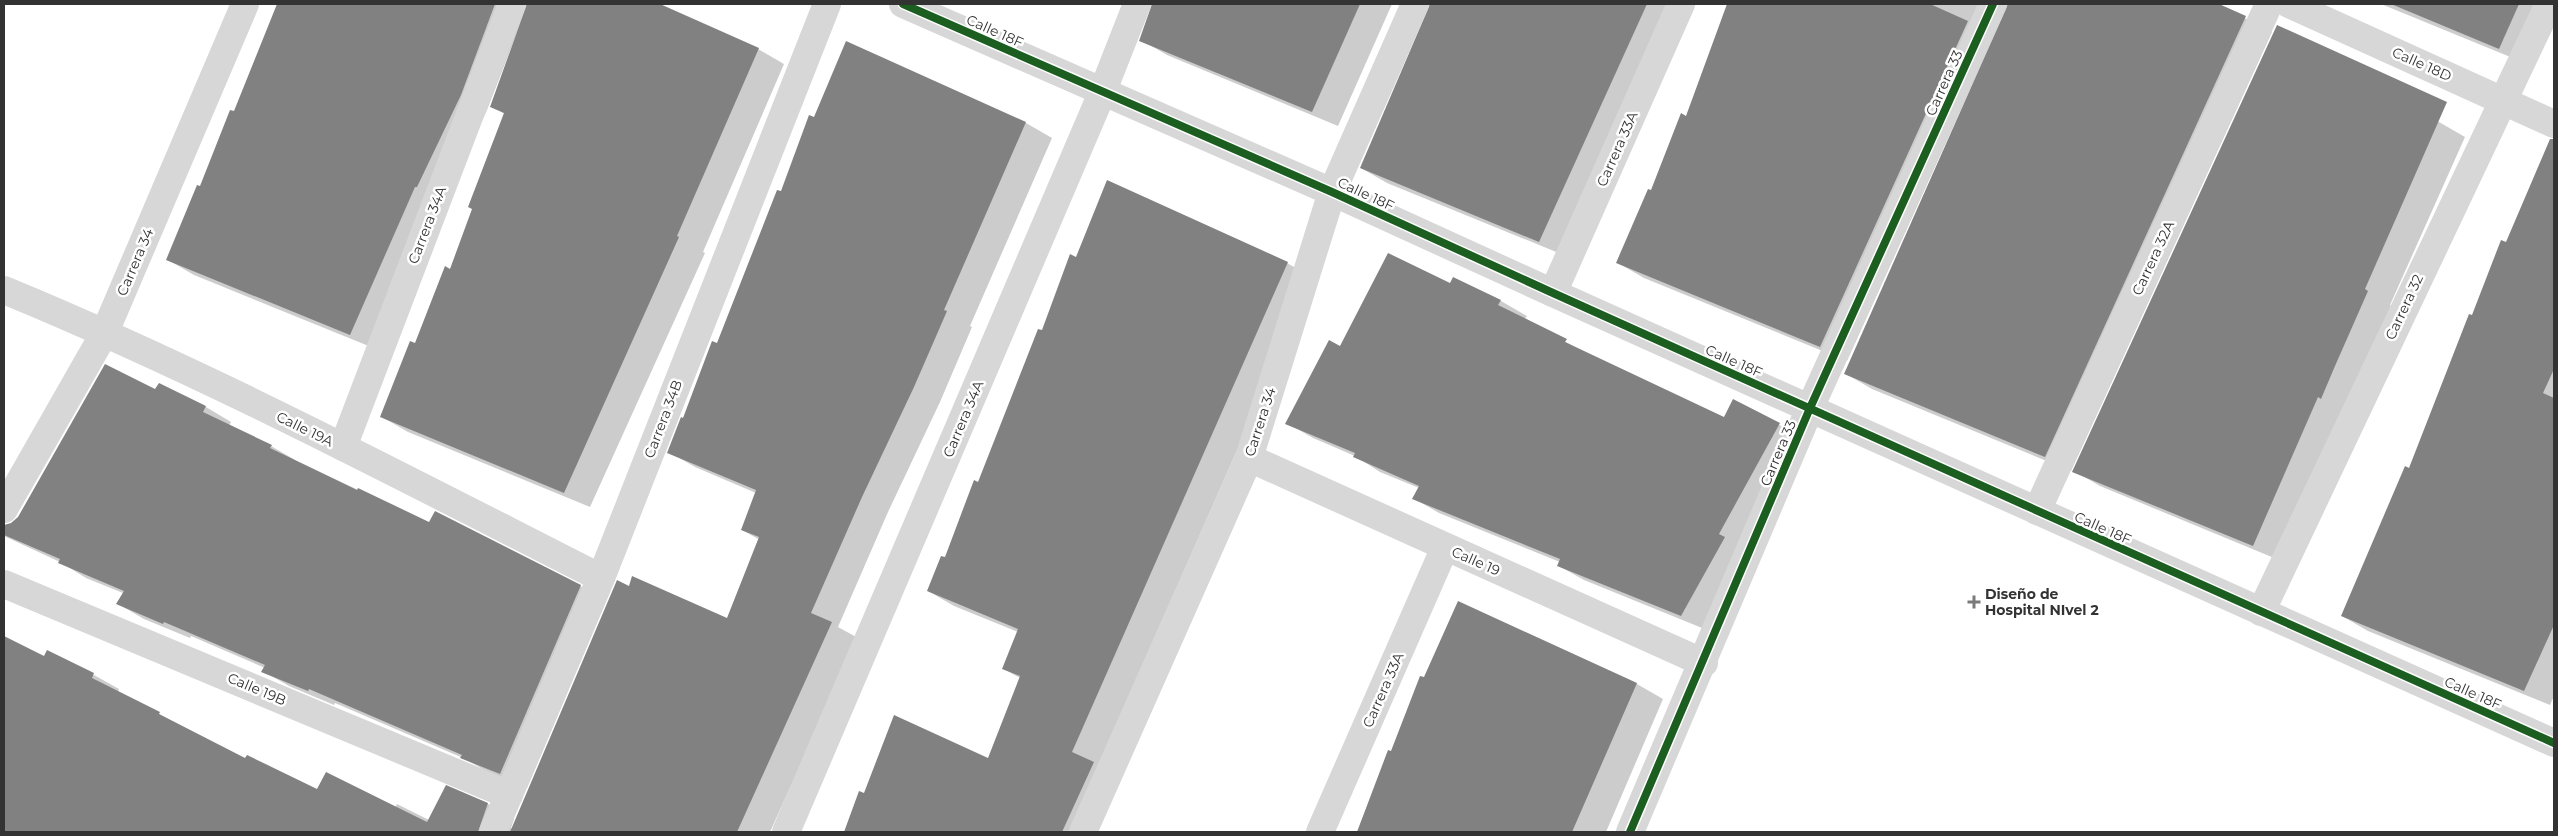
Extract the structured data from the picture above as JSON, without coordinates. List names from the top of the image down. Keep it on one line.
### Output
{"streets":{"street":["Calle 18F","Calle 18D","Carrera 33","Carrera 33A","Carrera 34A","Carrera 32A","Carrera 34","Carrera 32","Carrera 34B","Calle 19A","Calle 19","Calle 19B"]},"crossings":[["Calle 18F","Carrera 33"],["Calle 18F","Carrera 33A"],["Calle 18F","Carrera 34A"],["Calle 18F","Carrera 32A"],["Calle 18F","Carrera 34"],["Calle 18F","Carrera 32"],["Calle 18D","Carrera 32"],["Carrera 33","Calle 19"],["Carrera 33A","Calle 19"],["Carrera 34A","Calle 19A"],["Carrera 34","Calle 19A"],["Carrera 34","Calle 19"],["Carrera 34B","Calle 19A"],["Carrera 34B","Calle 19B"]],"places":{"health":["Diseño de Hospital NIvel 2"]}}
